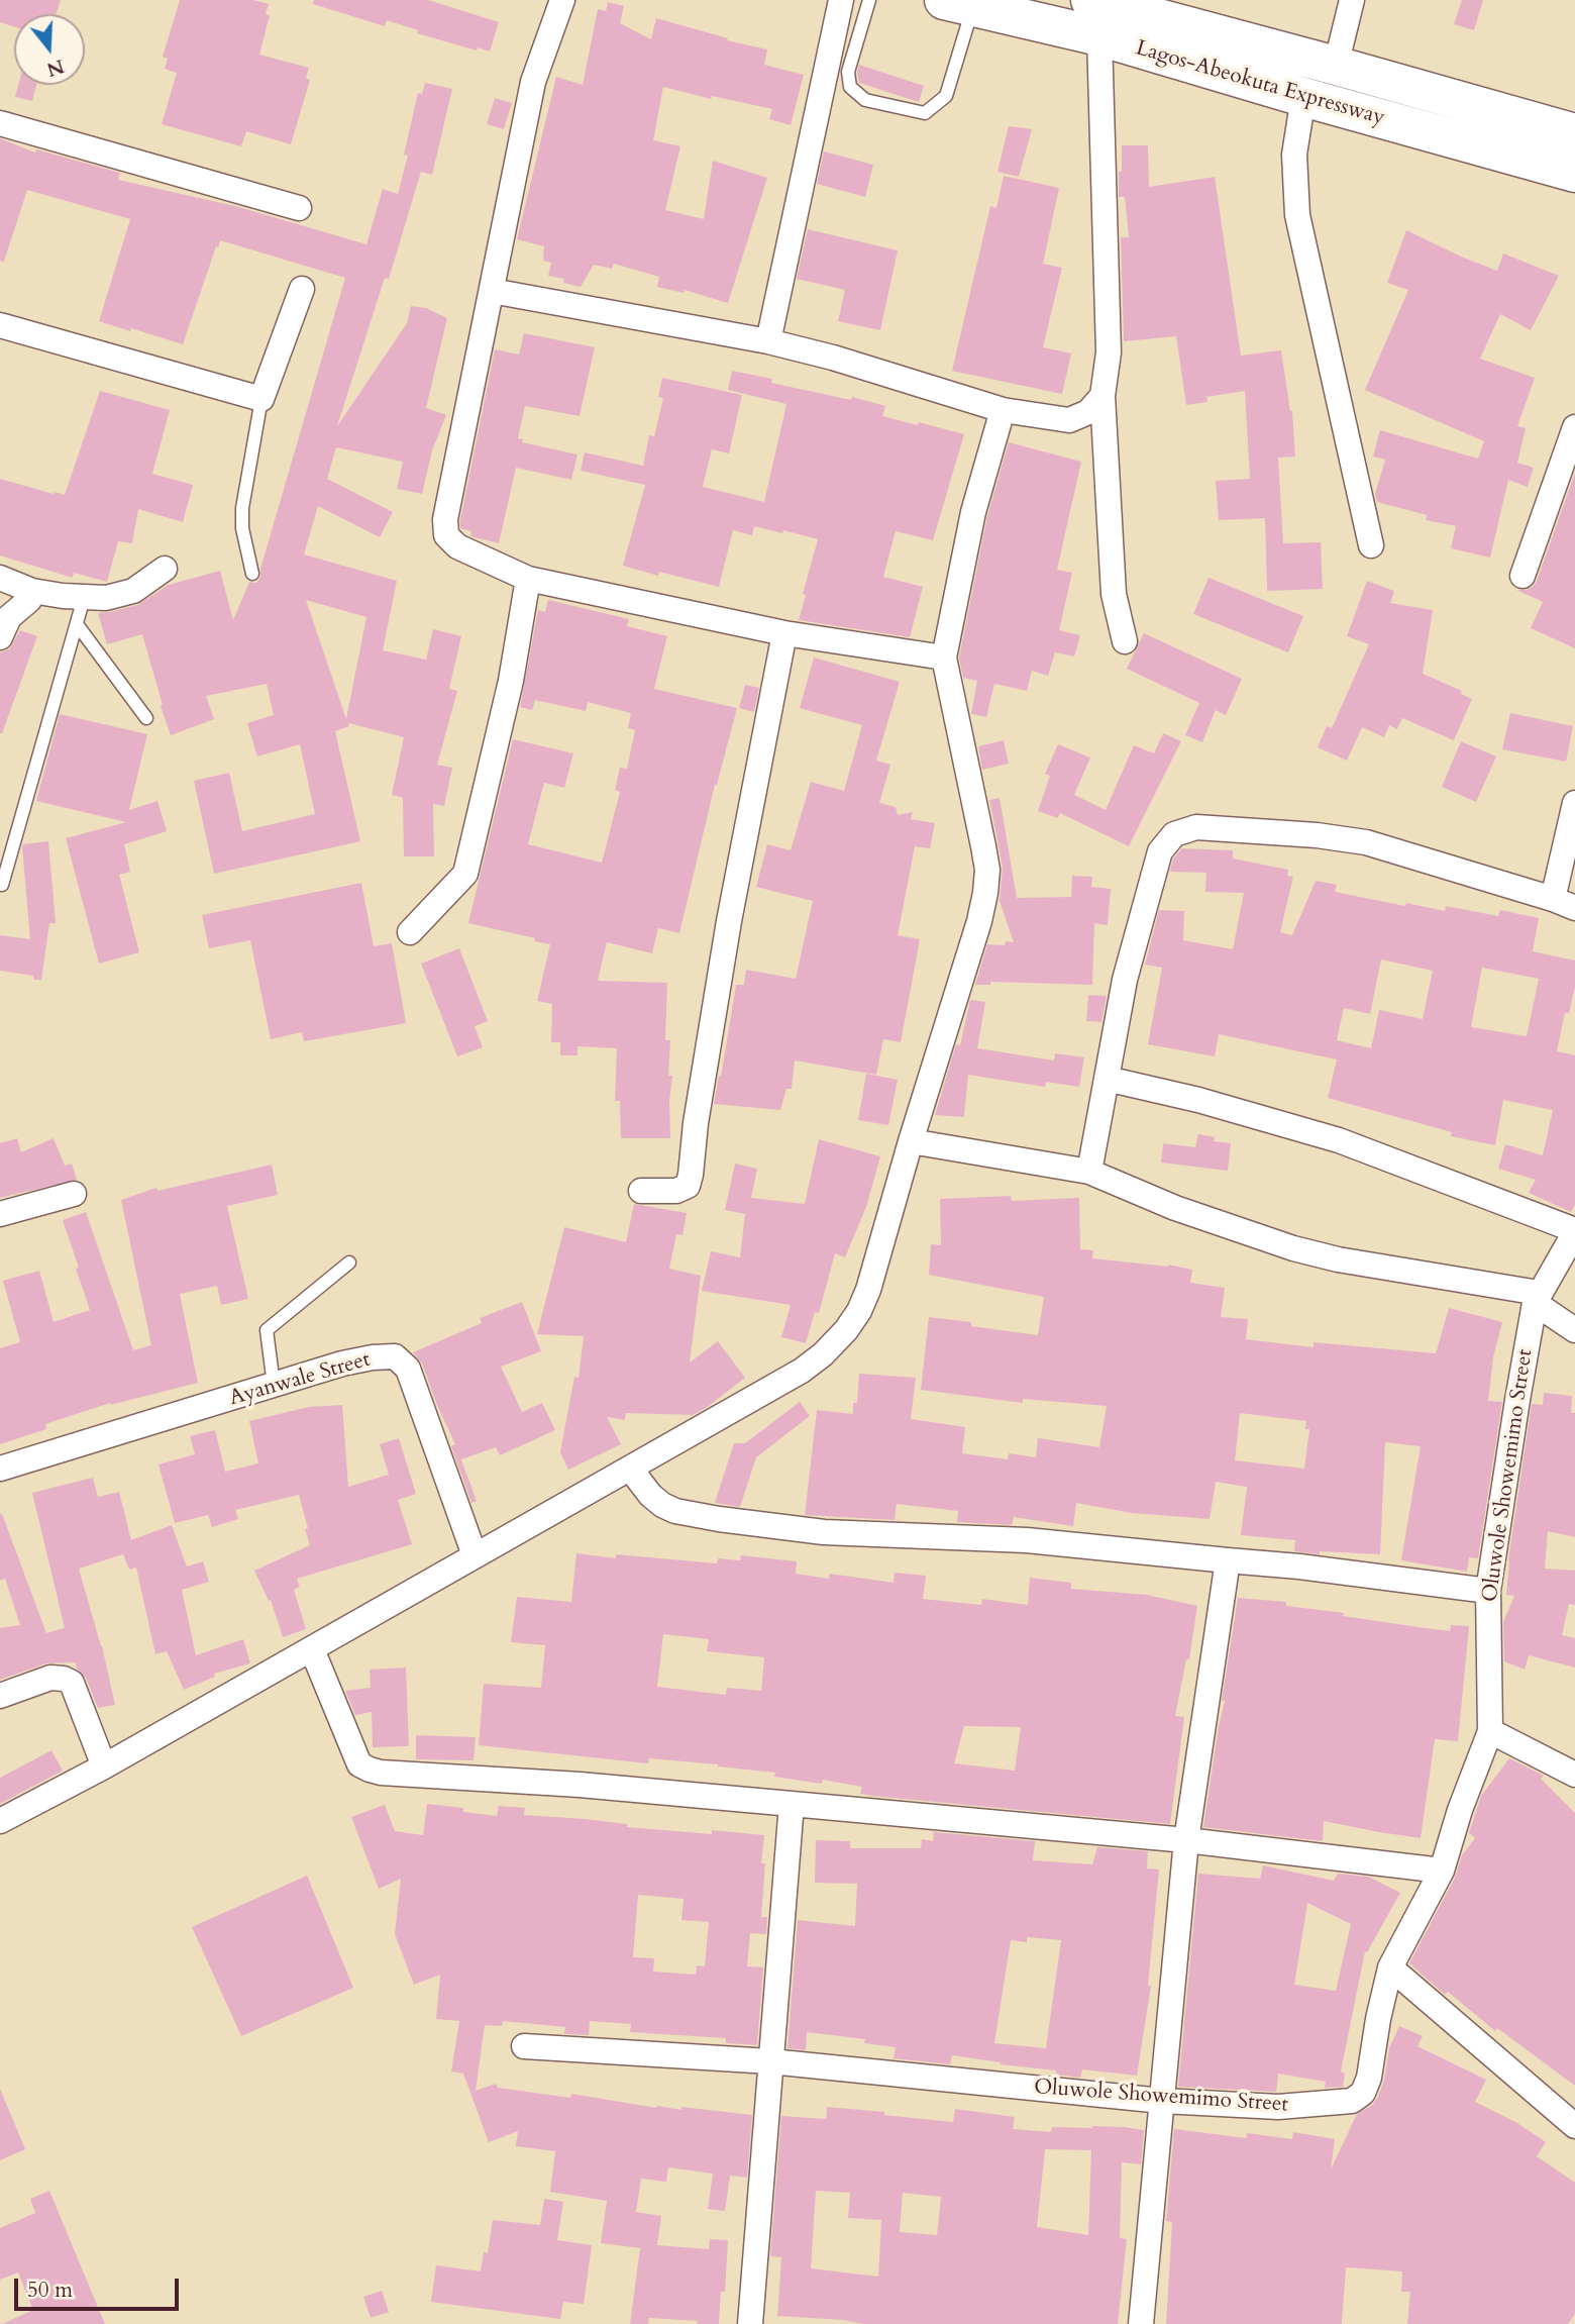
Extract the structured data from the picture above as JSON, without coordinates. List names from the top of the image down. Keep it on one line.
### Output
{"streets":{"highway":["Lagos-Abeokuta Expressway"],"street":["Ayanwale Street","Oluwole Showemimo Street"]},"scale_bar":"50 m","north":"bottom"}
